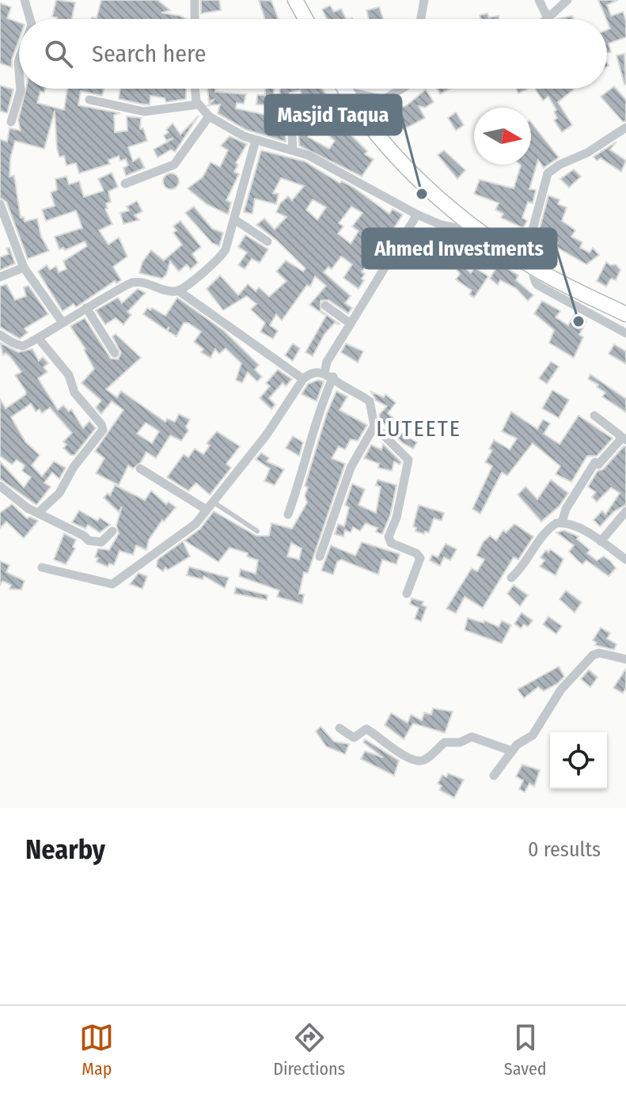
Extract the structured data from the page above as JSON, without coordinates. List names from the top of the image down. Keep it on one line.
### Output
{"districts":["LUTEETE"],"places":["Masjid Taqua","Ahmed Investments"],"north":"right","page":{"search":"Search here","heading":["Nearby","0 results"],"nav":["Map","Directions","Saved"]}}
